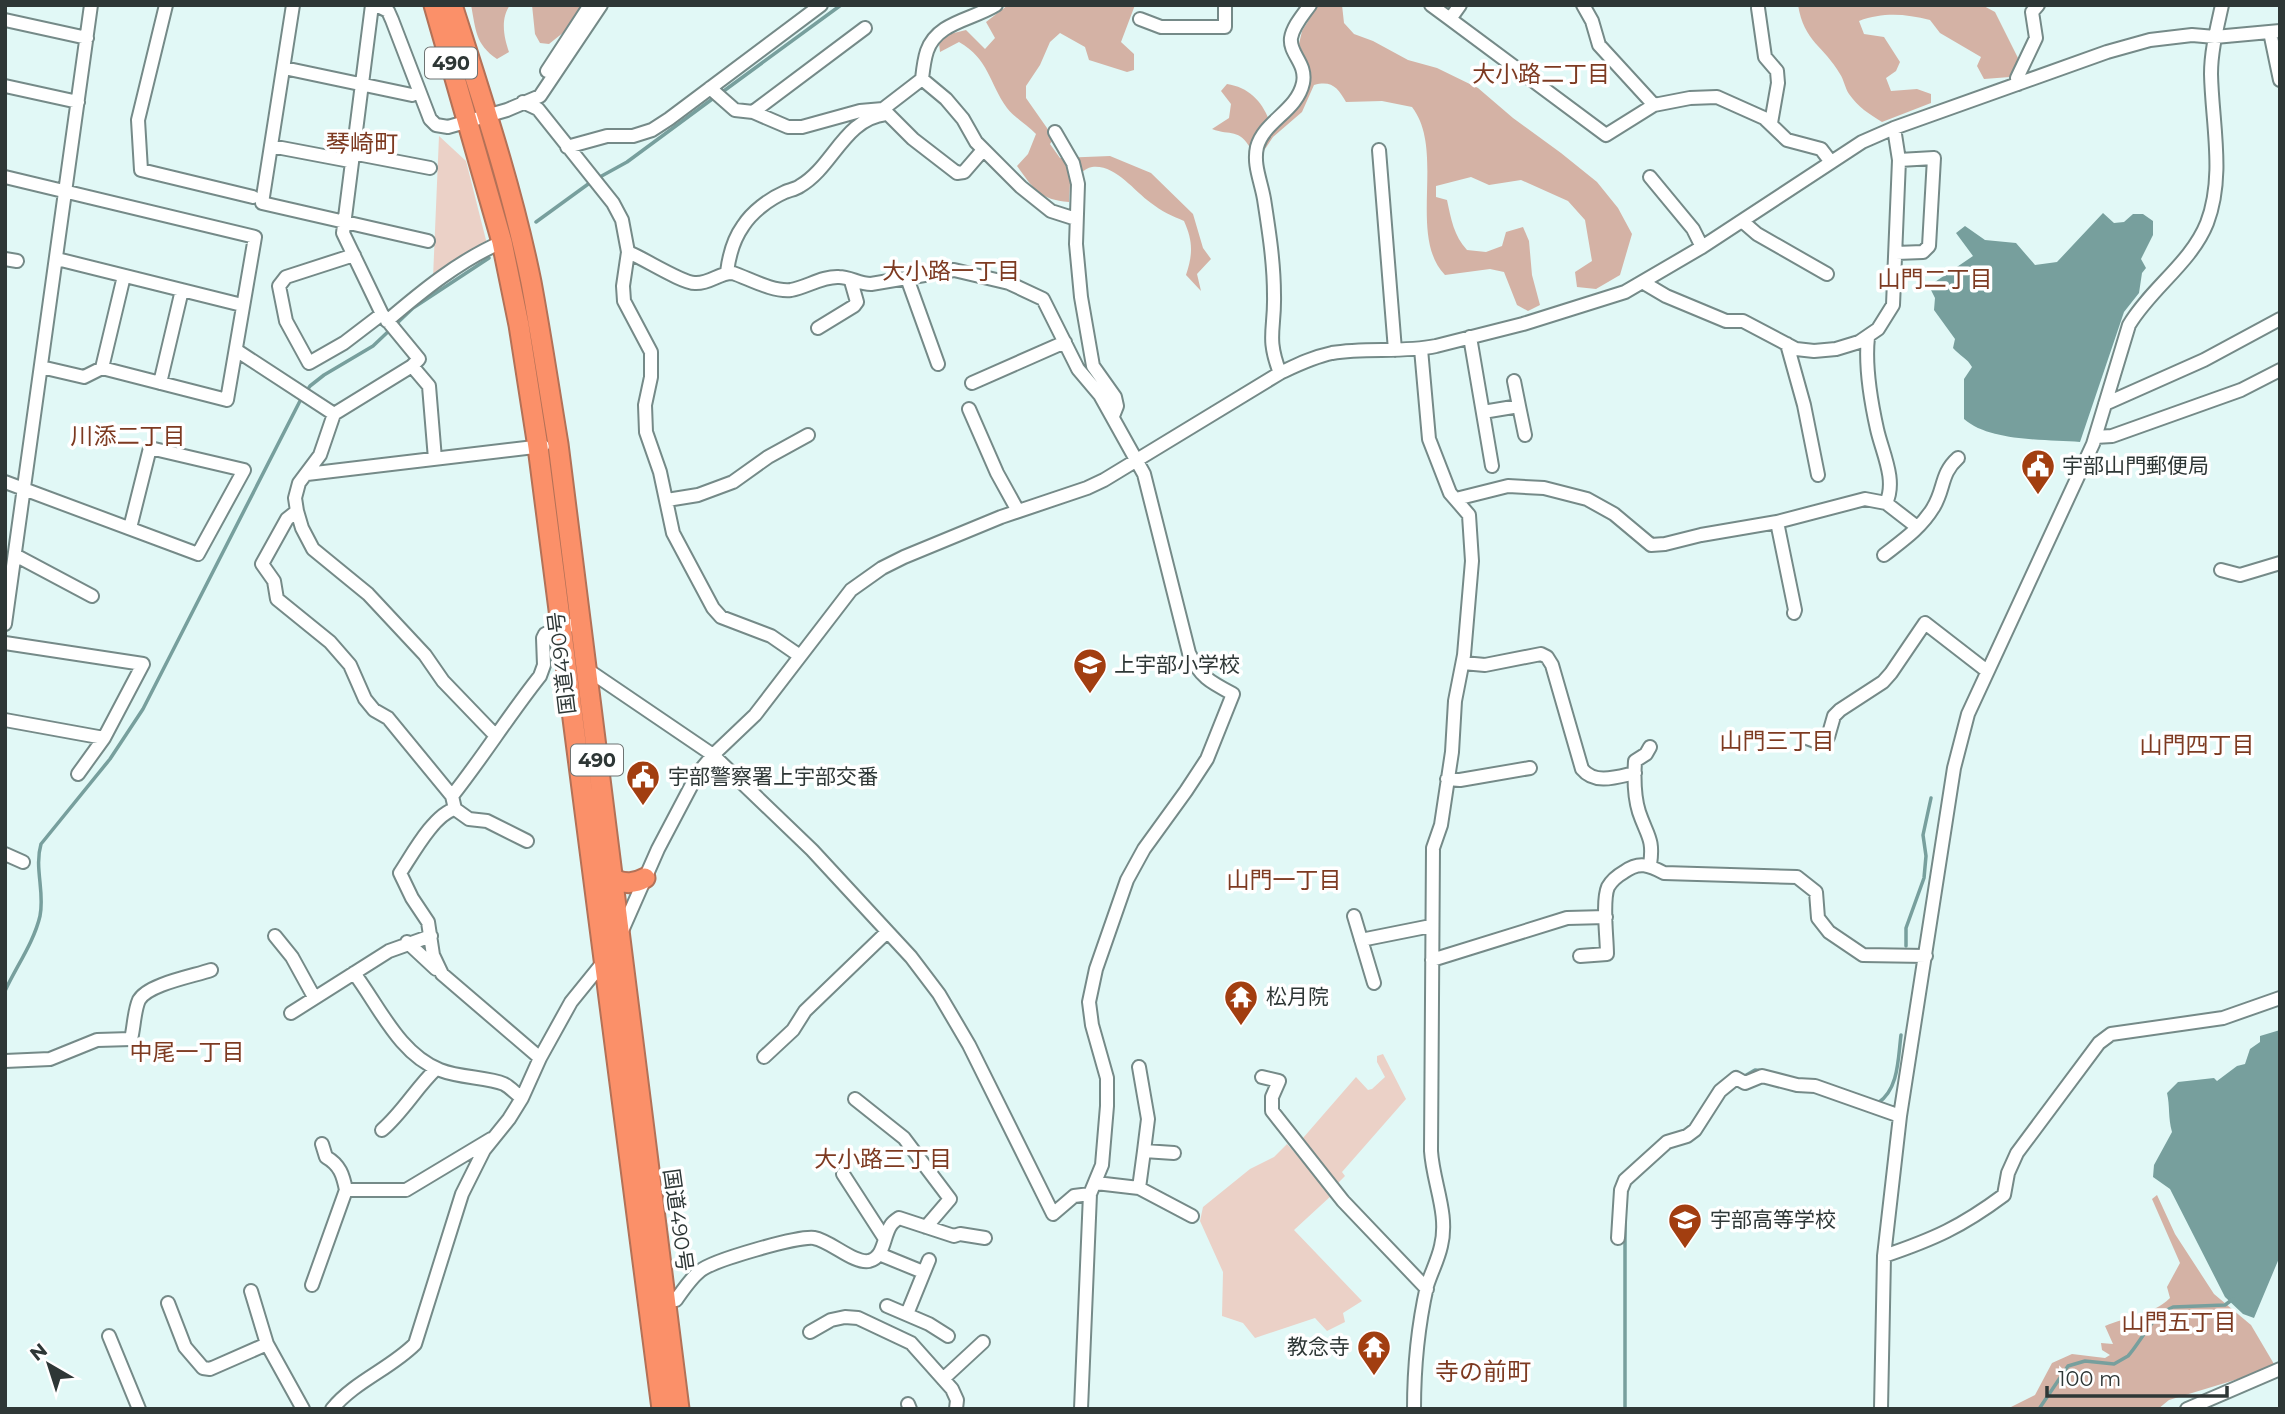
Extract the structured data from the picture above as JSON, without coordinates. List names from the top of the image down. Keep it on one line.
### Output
{"streets":{"highway":["490","国道490号"]},"districts":["大小路二丁目","琴崎町","大小路一丁目","山門二丁目","川添二丁目","山門三丁目","山門四丁目","山門一丁目","中尾一丁目","大小路三丁目","山門五丁目","寺の前町"],"places":{"public building":["宇部山門郵便局","宇部警察署上宇部交番"],"school or university":["上宇部小学校","宇部高等学校"],"temple":["松月院","教念寺"]},"scale_bar":"100 m","north":"top left"}
